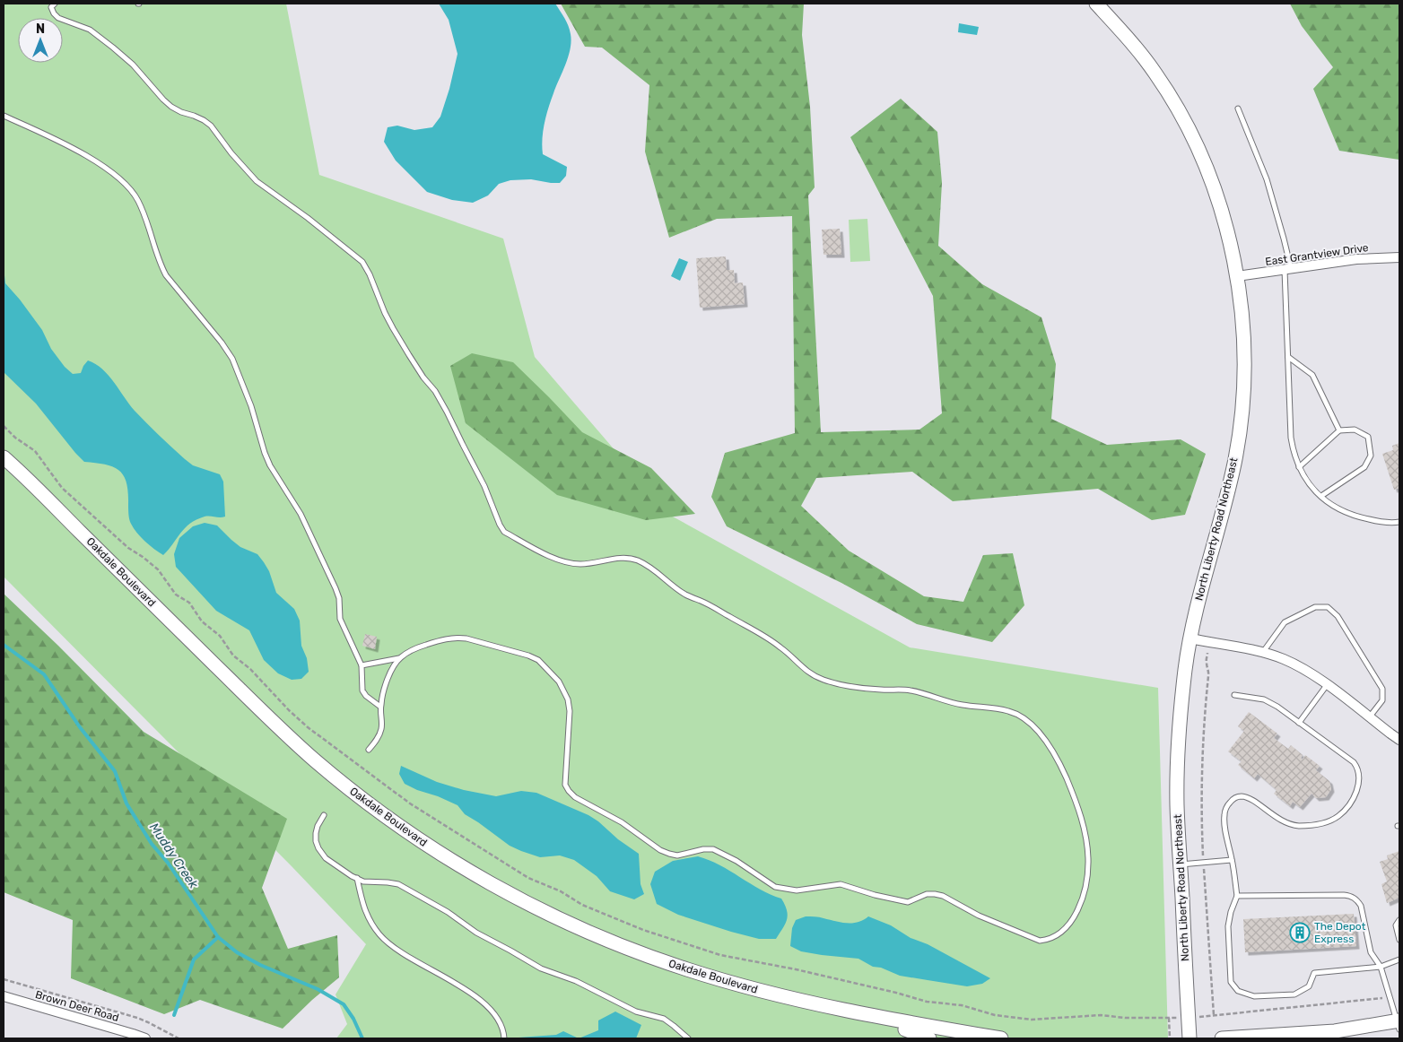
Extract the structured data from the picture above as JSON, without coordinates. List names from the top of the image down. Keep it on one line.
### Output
{"streets":{"main road":["North Liberty Road Northeast","Oakdale Boulevard"],"street":["East Grantview Drive","Brown Deer Road"]},"crossings":[["East Grantview Drive","North Liberty Road Northeast"]],"water":["Muddy Creek"],"places":{"building":["The Depot Express"]},"north":"top"}
